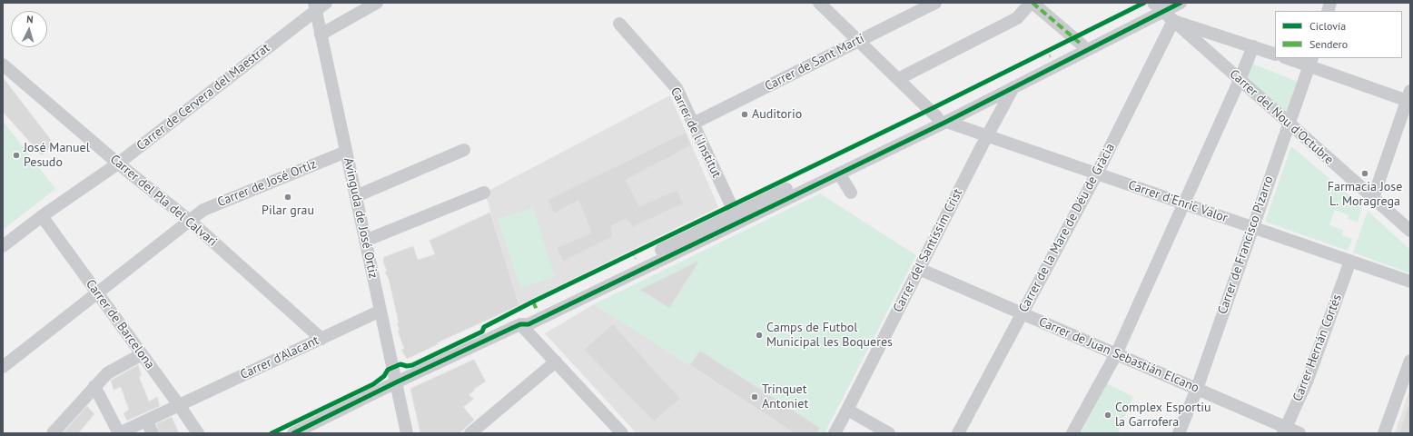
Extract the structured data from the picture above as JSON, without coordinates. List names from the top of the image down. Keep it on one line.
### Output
{"streets":{"street":["Carrer de Sant Martí","Carrer de Cervera del Maestrat","Carrer del Nou d'Octubre","Carrer de l'Institut","Carrer de José Ortiz","Carrer del Pla del Calvari","Carrer d'Enric Valor","Avinguda de José Ortiz","Carrer de la Mare de Déu de Gràcia","Carrer de Francisco Pizarro","Carrer del Santíssim Crist","Carrer de Barcelona","Carrer Hernán Cortés","Carrer de Juan Sebastián Elcano","Carrer d'Alacant"]},"crossings":[["Carrer de Sant Martí","Carrer de l'Institut"],["Carrer de Cervera del Maestrat","Carrer del Pla del Calvari"],["Carrer de Cervera del Maestrat","Avinguda de José Ortiz"],["Carrer de Cervera del Maestrat","Carrer de Barcelona"],["Carrer del Nou d'Octubre","Carrer de la Mare de Déu de Gràcia"],["Carrer del Nou d'Octubre","Carrer de Francisco Pizarro"],["Carrer de José Ortiz","Carrer del Pla del Calvari"],["Carrer de José Ortiz","Avinguda de José Ortiz"],["Carrer de José Ortiz","Carrer de Barcelona"],["Carrer del Pla del Calvari","Carrer d'Alacant"],["Carrer d'Enric Valor","Carrer de la Mare de Déu de Gràcia"],["Carrer d'Enric Valor","Carrer de Francisco Pizarro"],["Carrer d'Enric Valor","Carrer del Santíssim Crist"],["Carrer d'Enric Valor","Carrer Hernán Cortés"],["Avinguda de José Ortiz","Carrer d'Alacant"],["Carrer de la Mare de Déu de Gràcia","Carrer de Juan Sebastián Elcano"],["Carrer de Francisco Pizarro","Carrer de Juan Sebastián Elcano"],["Carrer del Santíssim Crist","Carrer de Juan Sebastián Elcano"],["Carrer de Barcelona","Carrer d'Alacant"],["Carrer Hernán Cortés","Carrer de Juan Sebastián Elcano"]],"places":["Auditorio","José Manuel Pesudo","Farmacia Jose L. Moragrega","Pilar grau","Camps de Futbol Municipal les Boqueres","Trinquet Antoniet","Complex Esportiu la Garrofera"],"legend":["Ciclovía","Sendero"],"north":"top"}
